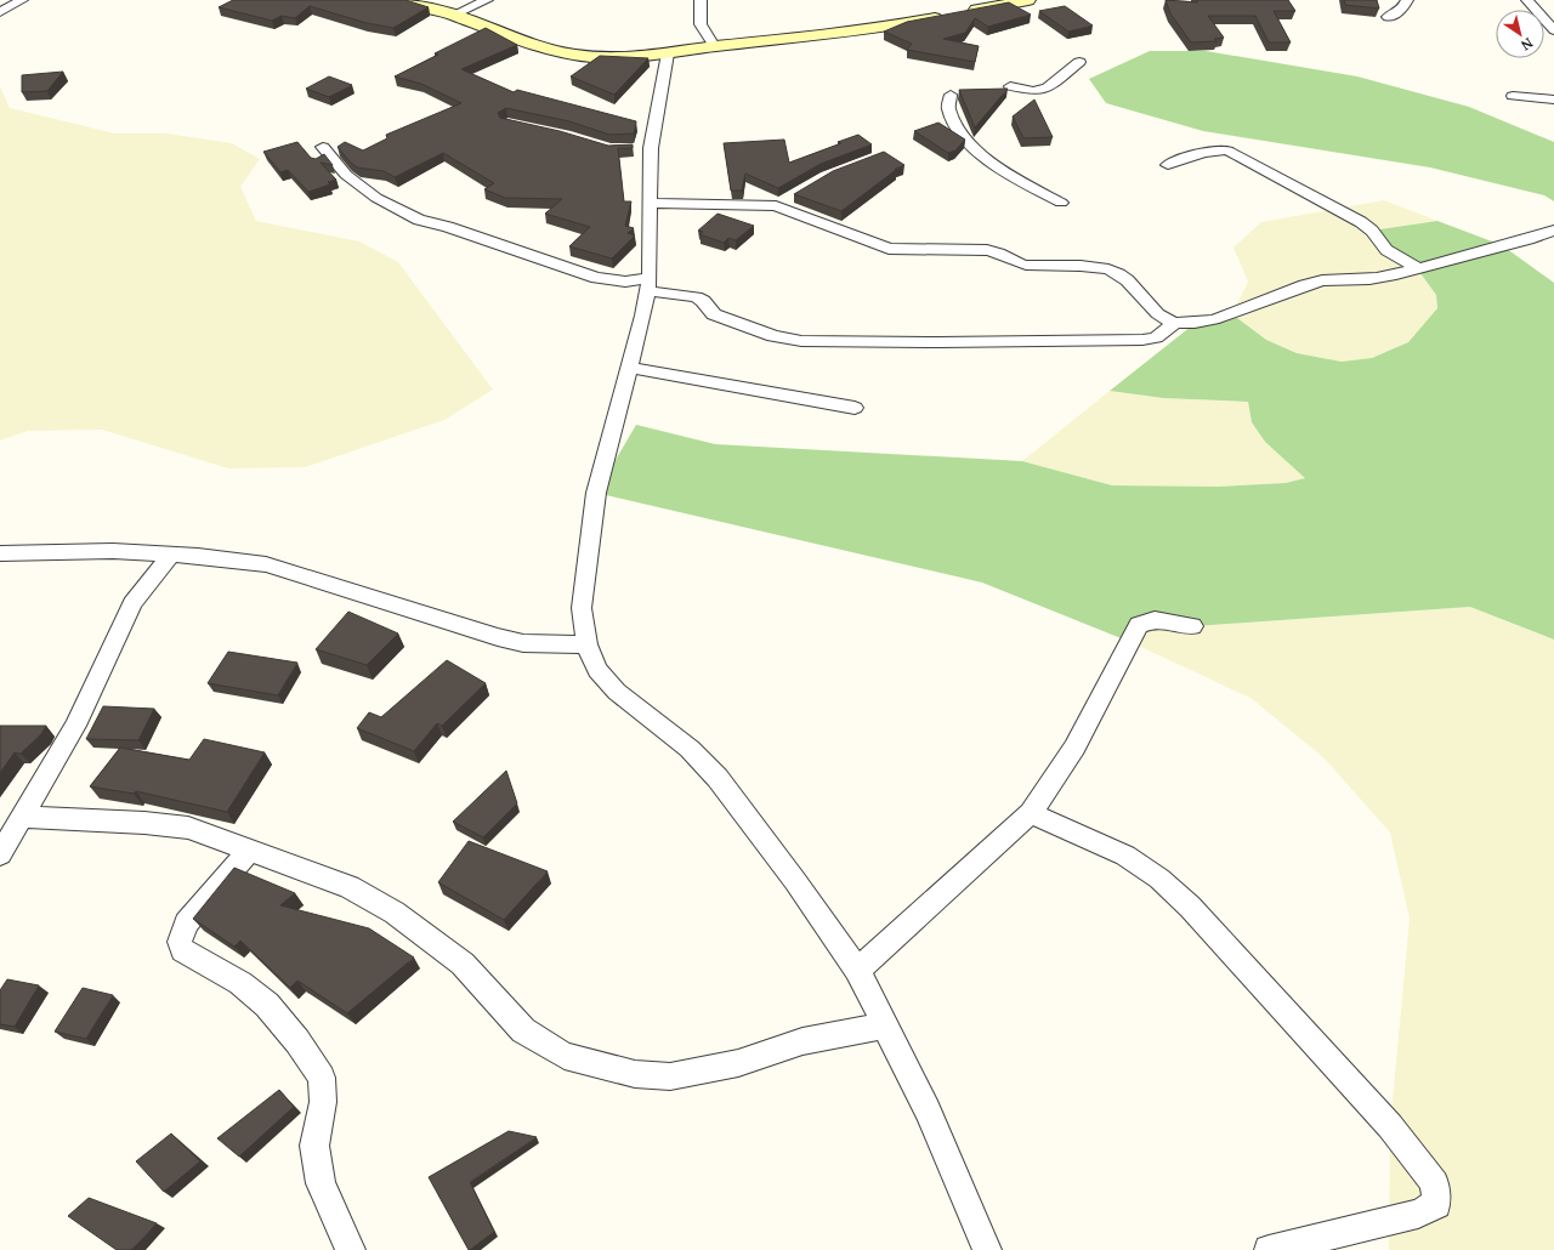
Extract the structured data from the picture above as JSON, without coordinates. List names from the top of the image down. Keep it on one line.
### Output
{"north":"bottom right"}
